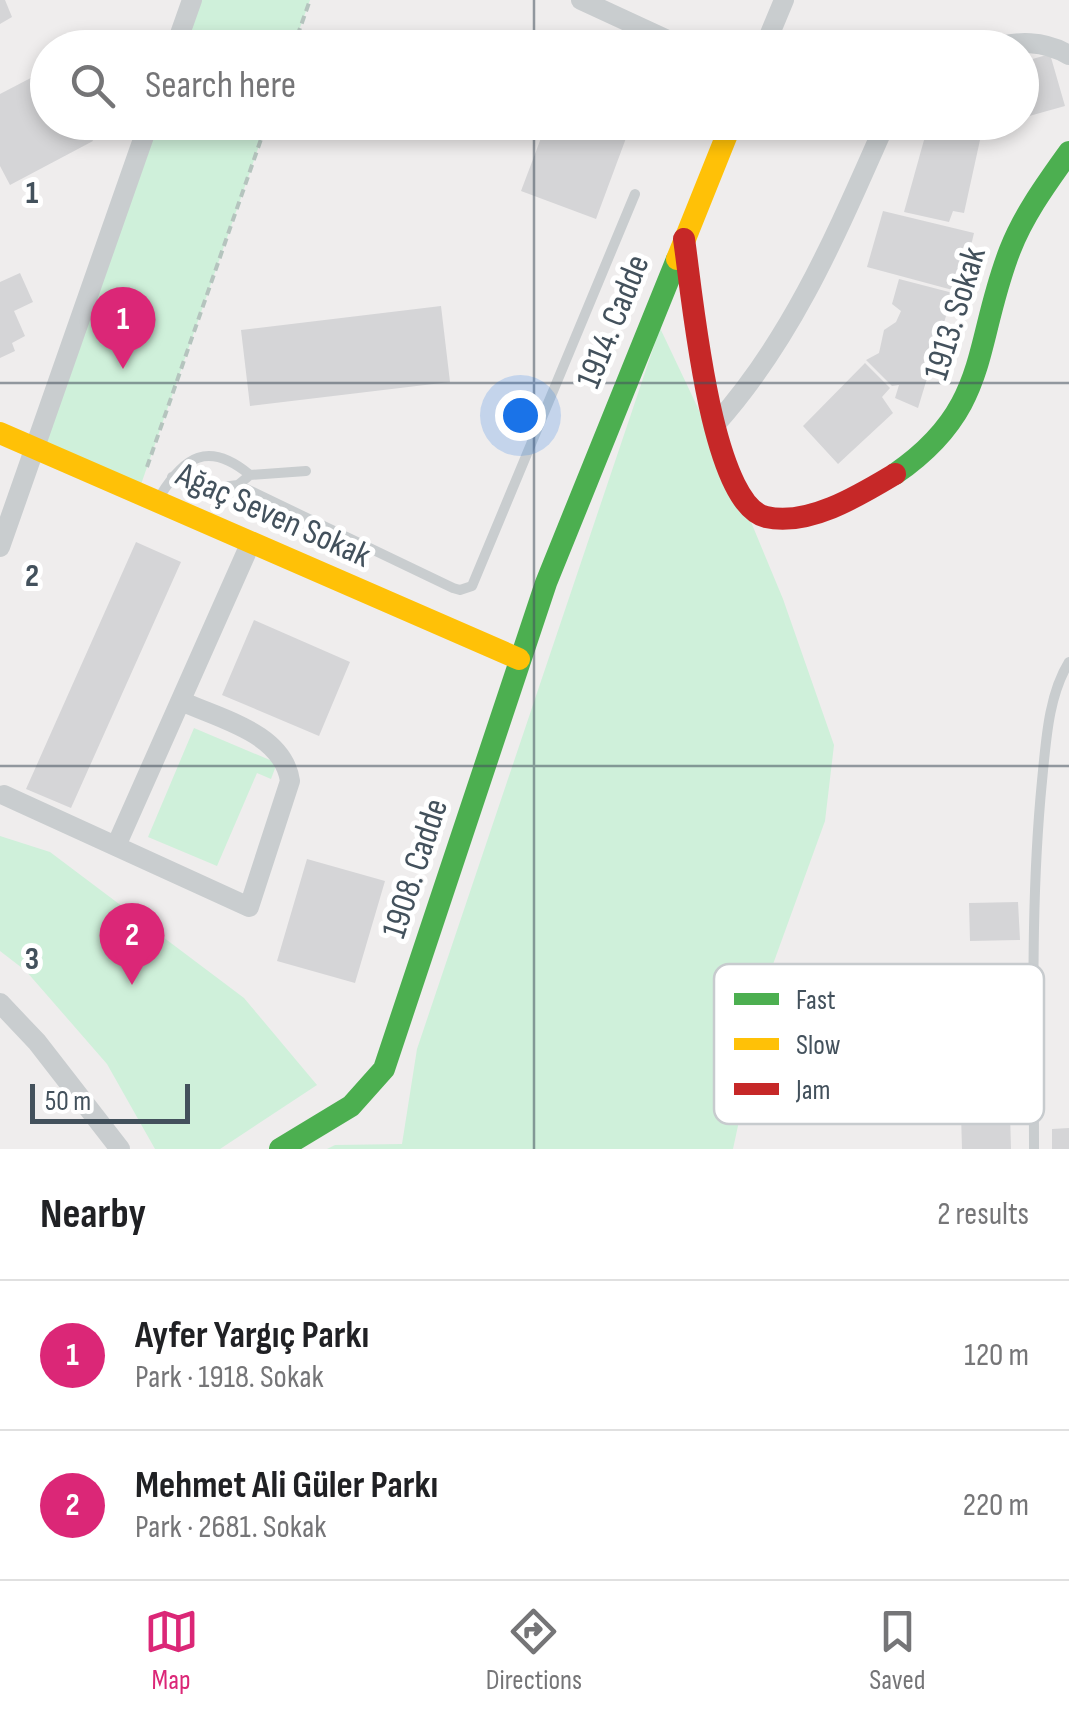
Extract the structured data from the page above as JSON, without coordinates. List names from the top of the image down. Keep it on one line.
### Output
{"streets":{"street":["1913. Sokak","1914. Cadde","Ağaç Seven Sokak","1908. Cadde"]},"crossings":[["1913. Sokak","1914. Cadde"],["1914. Cadde","Ağaç Seven Sokak"],["1914. Cadde","1908. Cadde"],["Ağaç Seven Sokak","1908. Cadde"]],"legend":["Fast","Slow","Jam"],"scale_bar":"50 m","page":{"search":"Search here","pins":["1","2"],"scale":"50 m","heading":["Nearby","2 results"],"list":[{"mark":"1","name":"Ayfer Yargıç Parkı","note":"Park · 1918. Sokak","value":"120 m"},{"mark":"2","name":"Mehmet Ali Güler Parkı","note":"Park · 2681. Sokak","value":"220 m"}],"nav":["Map","Directions","Saved"]},"grid":{"rows":["1","2","3"]}}
